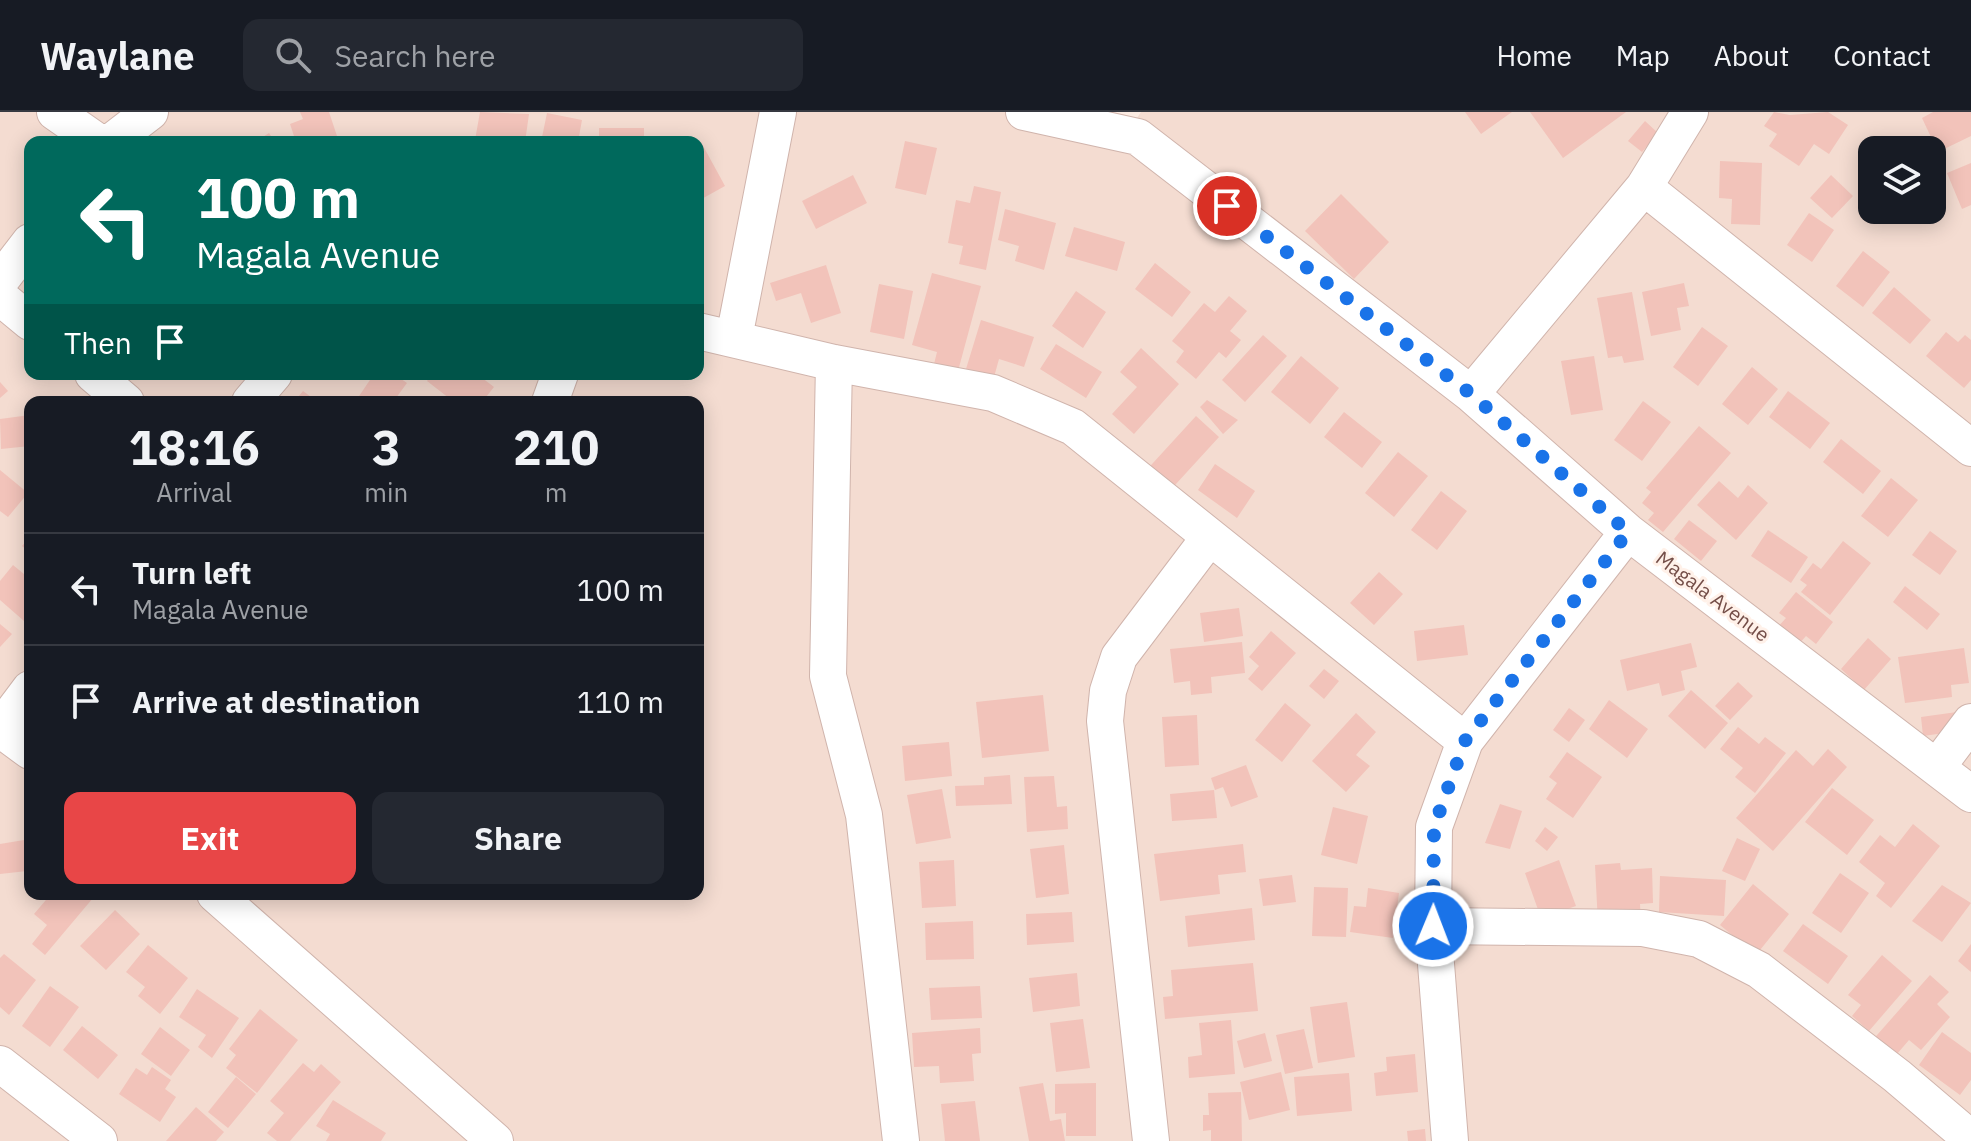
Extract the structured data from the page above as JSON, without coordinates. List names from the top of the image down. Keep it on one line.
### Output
{"streets":{"street":["Magala Avenue"]},"page":{"header":"Waylane","search":"Search here","nav":["Home","Map","About","Contact"],"turn":["100 m","Magala Avenue"],"then":"Then","eta":["18:16","Arrival","3","min","210","m"],"list":[{"name":"Turn left","note":"Magala Avenue","value":"100 m"},{"name":"Arrive at destination","value":"110 m"}],"buttons":["Exit","Share"]}}
